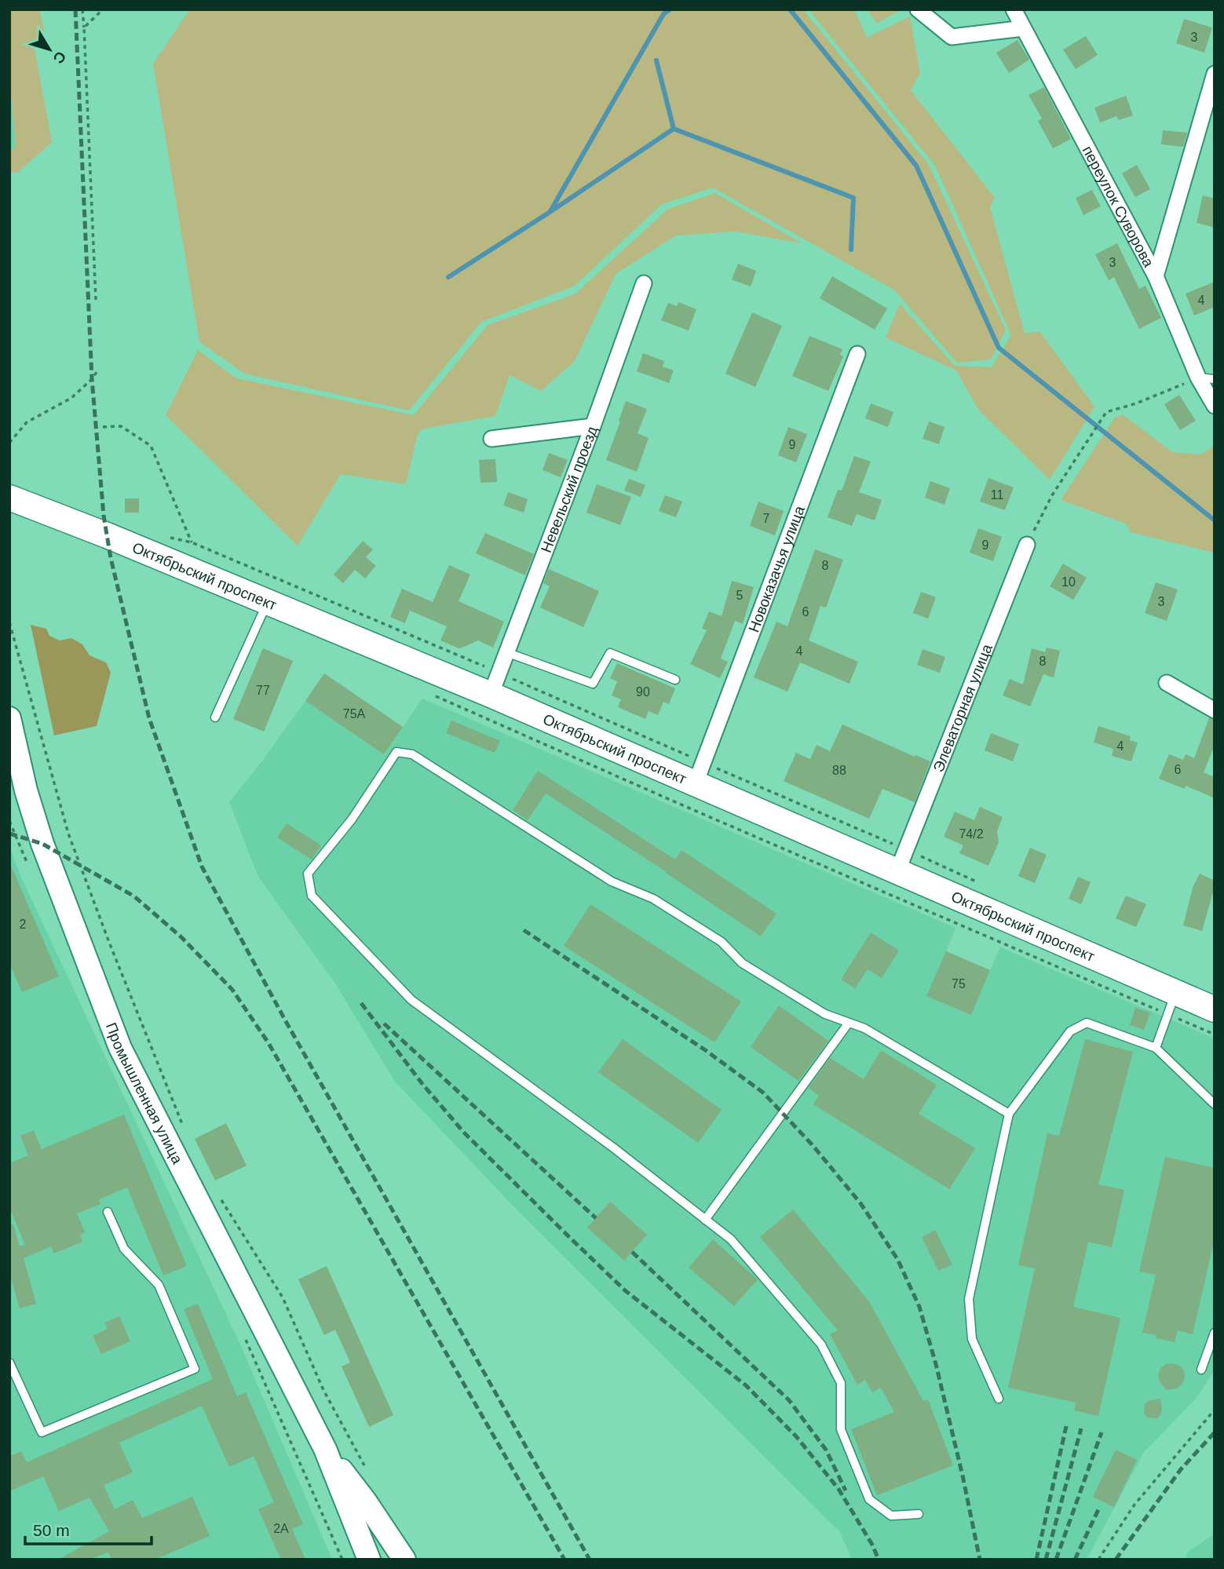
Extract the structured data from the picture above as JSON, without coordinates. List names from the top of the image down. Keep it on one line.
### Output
{"streets":{"main road":["Октябрьский проспект","Промышленная улица"],"street":["переулок Суворова","Невельский проезд","Новоказачья улица","Элеваторная улица"]},"crossings":[["Невельский проезд","Октябрьский проспект"],["Новоказачья улица","Октябрьский проспект"],["Октябрьский проспект","Элеваторная улица"]],"house_numbers":["3","3","4","9","11","7","9","8","10","5","3","6","4","8","77","90","75А","4","6","88","74/2","2","75","2А"],"scale_bar":"50 m","north":"bottom right"}
